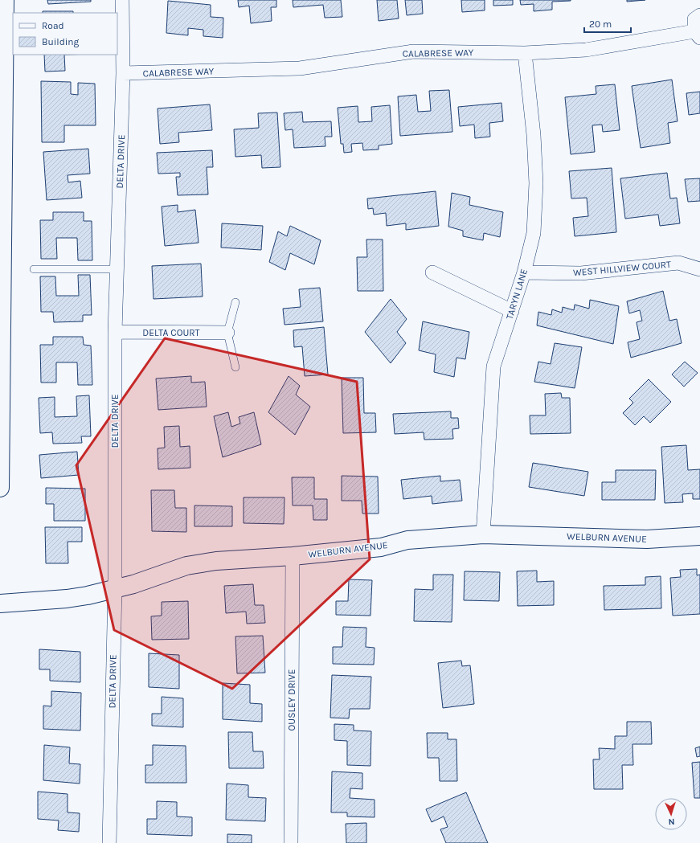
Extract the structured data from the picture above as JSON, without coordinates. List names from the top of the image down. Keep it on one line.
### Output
{"streets":{"street":["CALABRESE WAY","DELTA DRIVE","WEST HILLVIEW COURT","TARYN LANE","DELTA COURT","WELBURN AVENUE","OUSLEY DRIVE"]},"crossings":[["CALABRESE WAY","DELTA DRIVE"],["CALABRESE WAY","TARYN LANE"],["DELTA DRIVE","DELTA COURT"],["DELTA DRIVE","WELBURN AVENUE"],["WEST HILLVIEW COURT","TARYN LANE"],["TARYN LANE","WELBURN AVENUE"],["WELBURN AVENUE","OUSLEY DRIVE"]],"legend":["Road","Building"],"scale_bar":"20 m","north":"bottom"}
